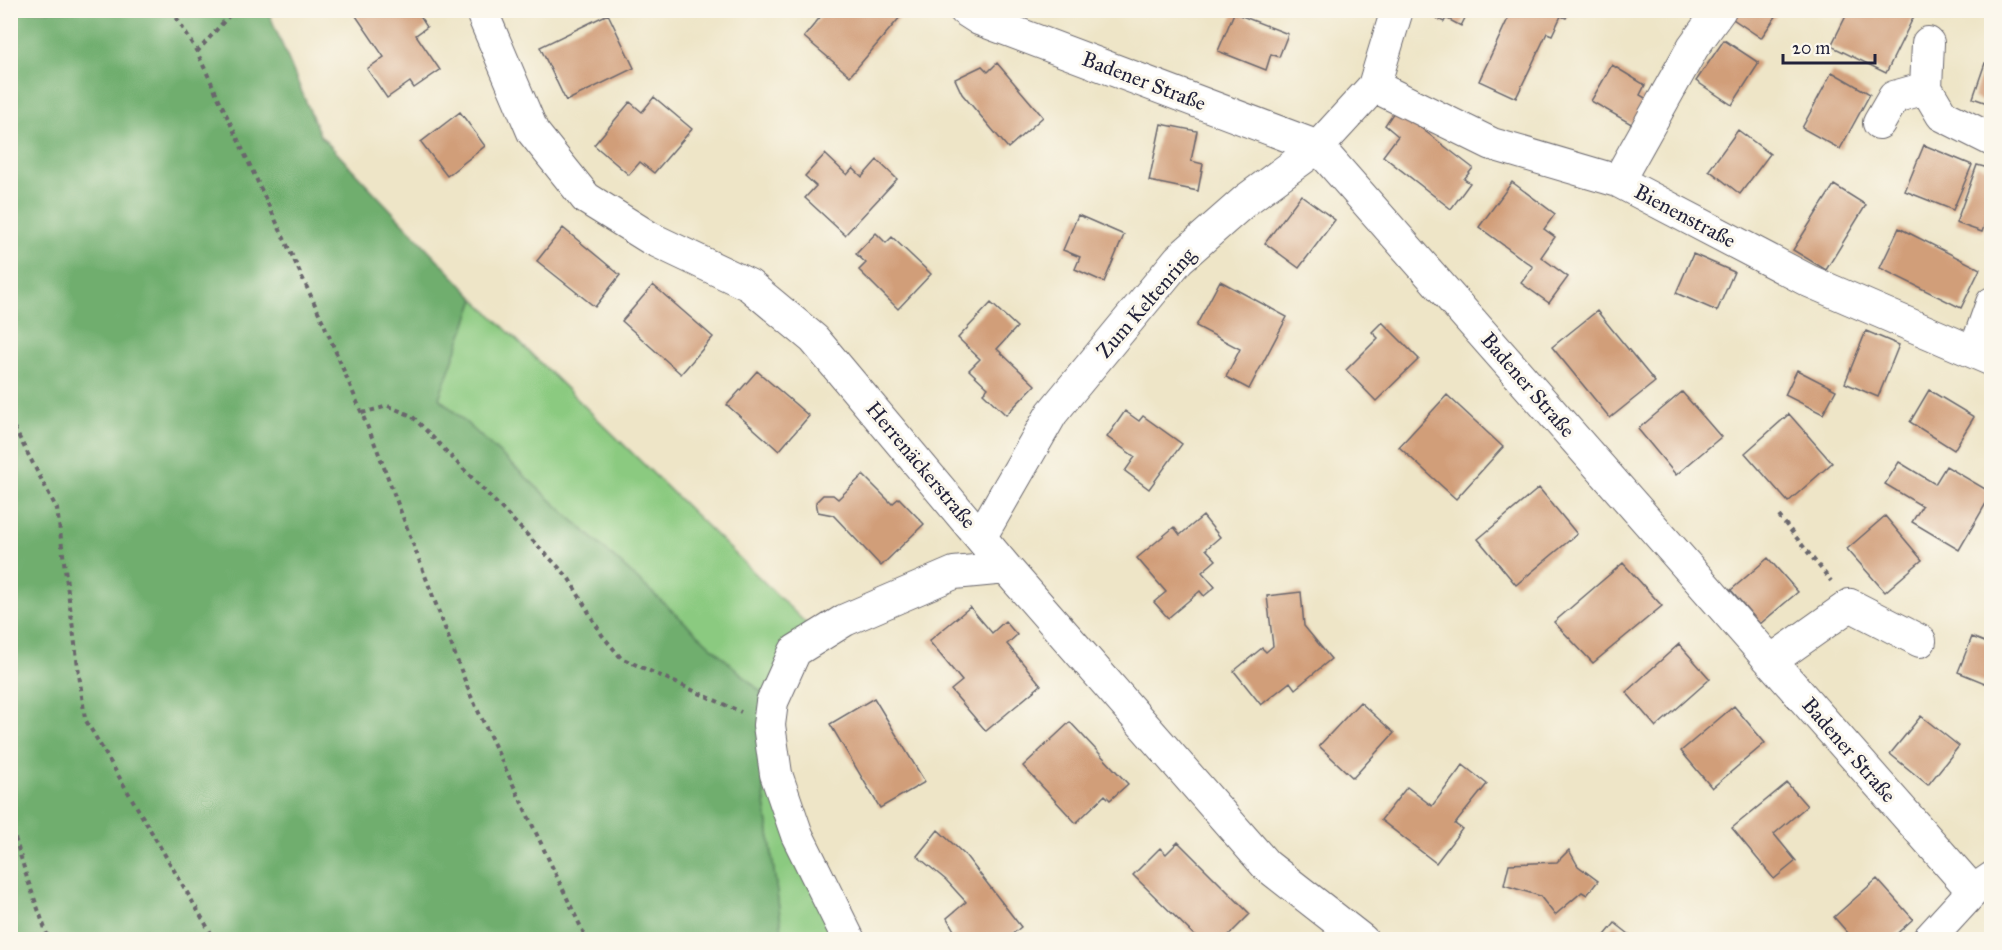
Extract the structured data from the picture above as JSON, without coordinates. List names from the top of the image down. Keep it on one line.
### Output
{"streets":{"street":["Badener Straße","Bienenstraße","Zum Keltenring","Herrenäckerstraße"]},"crossings":[["Badener Straße","Zum Keltenring"],["Bienenstraße","Zum Keltenring"],["Zum Keltenring","Herrenäckerstraße"]],"scale_bar":"20 m"}
